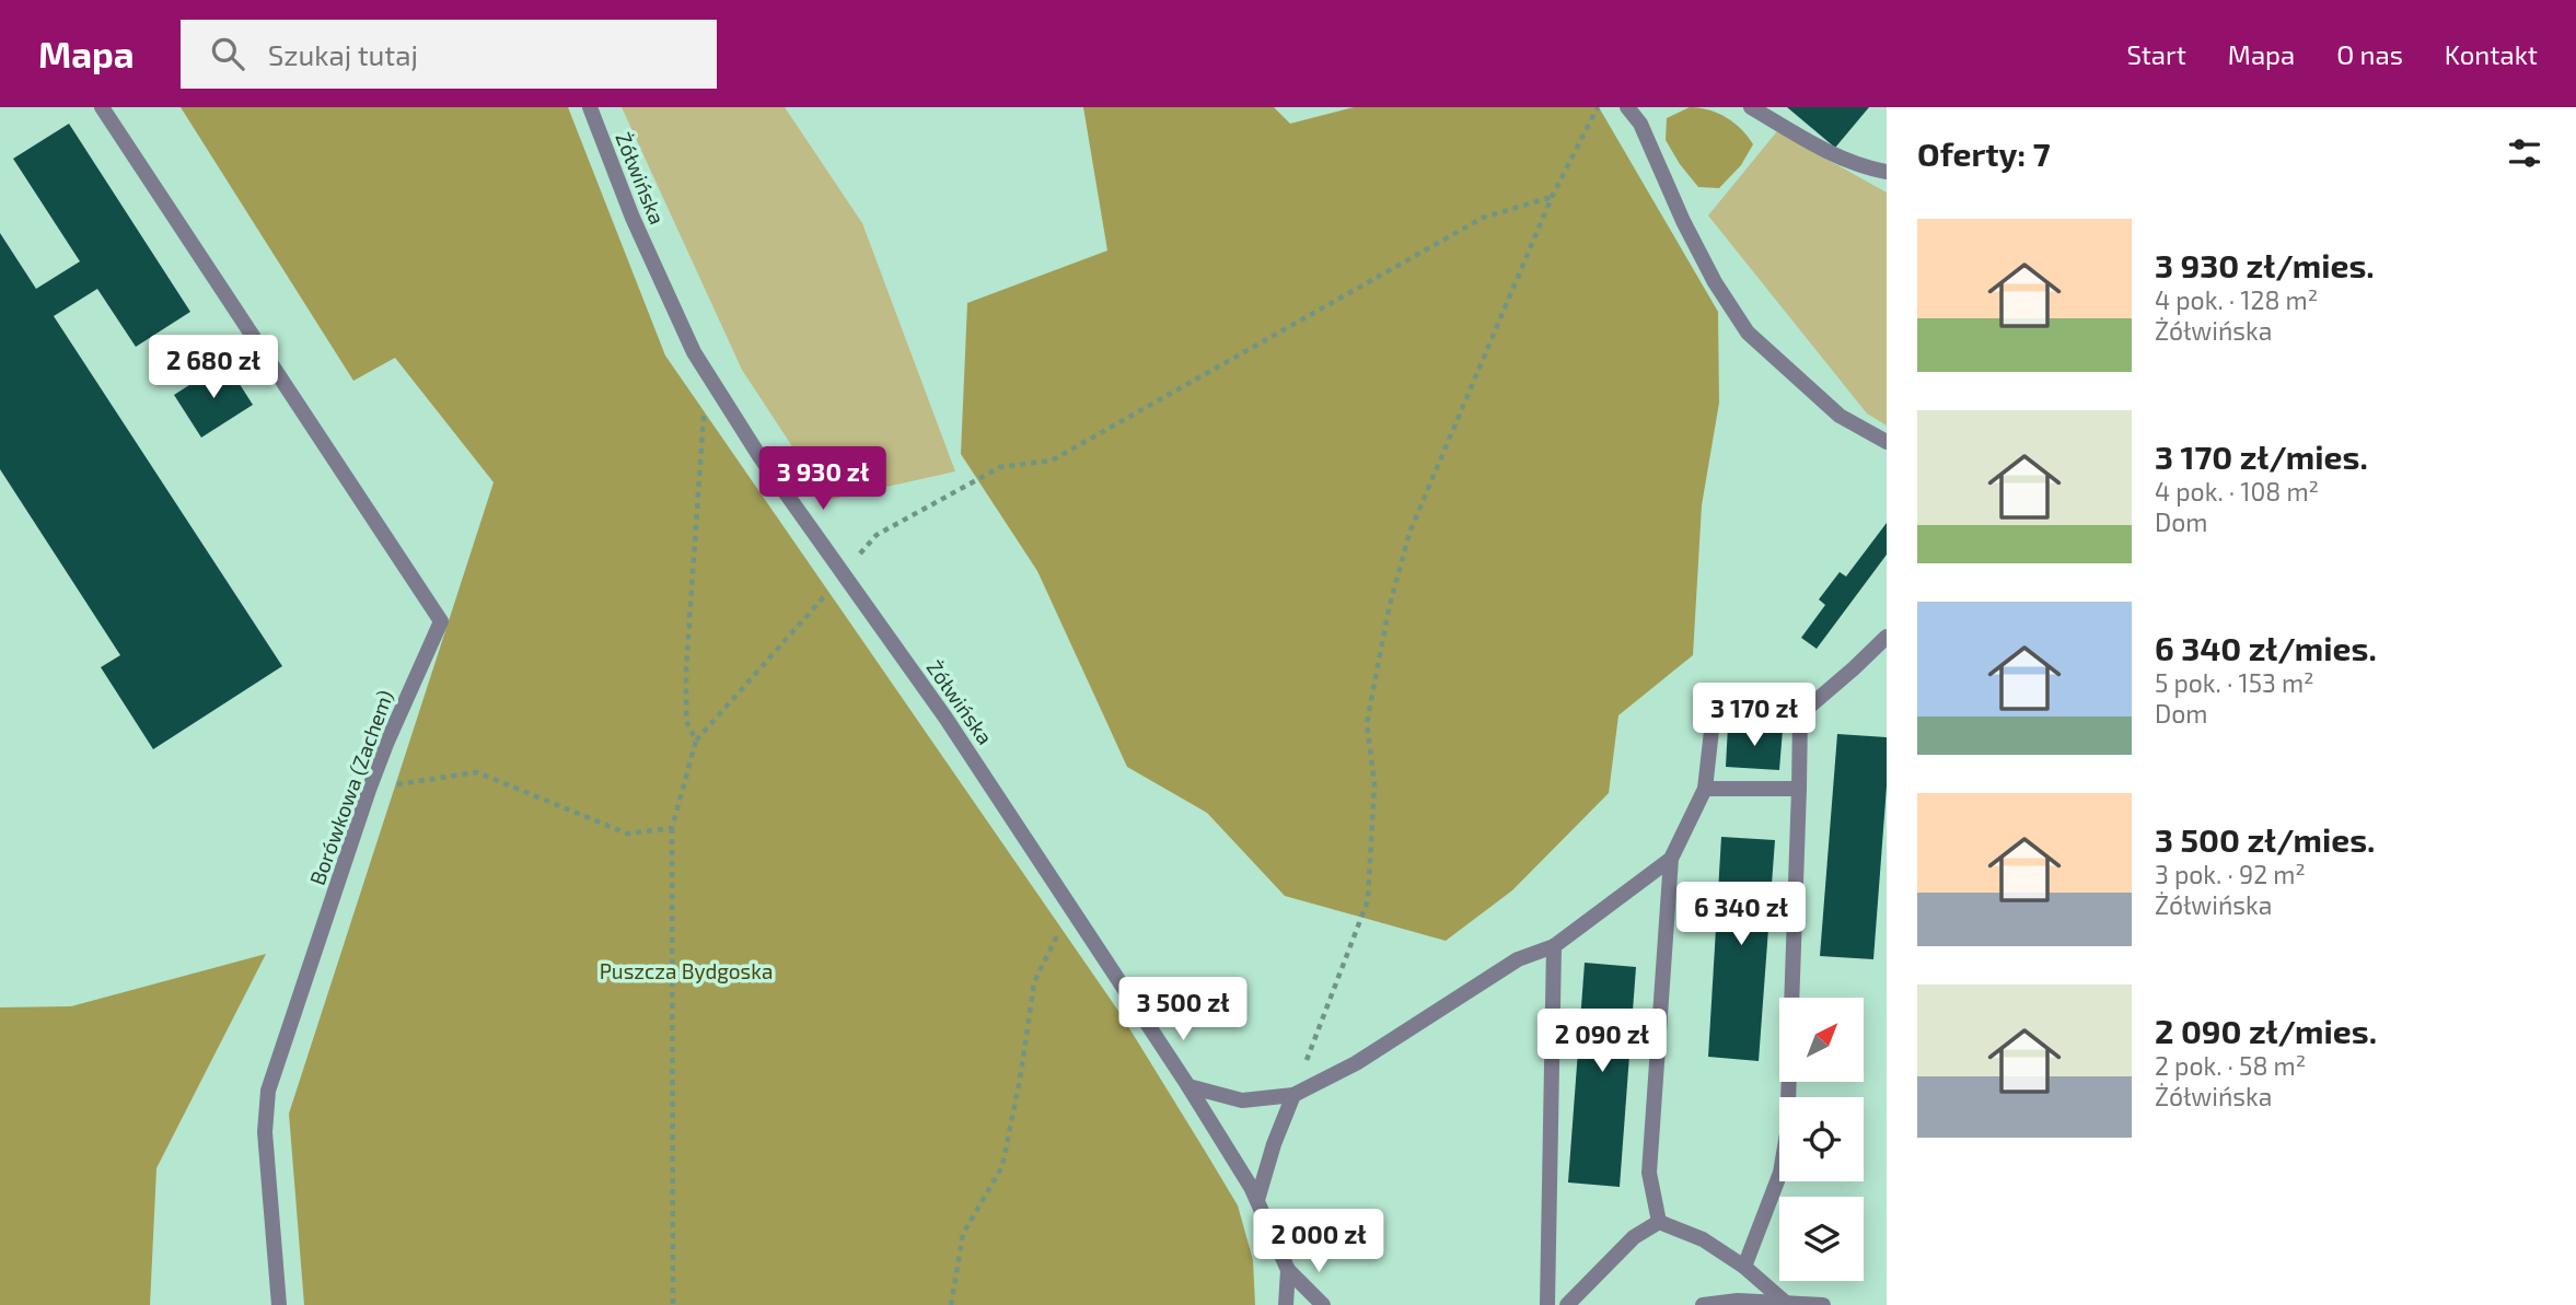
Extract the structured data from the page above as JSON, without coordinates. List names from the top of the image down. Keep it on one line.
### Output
{"streets":{"street":["Żółwińska","Borówkowa (Zachem)"]},"parks":["Puszcza Bydgoska"],"north":"top right","page":{"header":"Mapa","search":"Szukaj tutaj","nav":["Start","Mapa","O nas","Kontakt"],"heading":"Oferty: 7","list":[{"name":"3 930 zł/mies.","note":"4 pok. · 128 m² · Żółwińska"},{"name":"3 170 zł/mies.","note":"4 pok. · 108 m² · Dom"},{"name":"6 340 zł/mies.","note":"5 pok. · 153 m² · Dom"},{"name":"3 500 zł/mies.","note":"3 pok. · 92 m² · Żółwińska"},{"name":"2 090 zł/mies.","note":"2 pok. · 58 m² · Żółwińska"}],"price":["2 680 zł","3 930 zł","3 170 zł","6 340 zł","3 500 zł","2 090 zł","2 000 zł"]}}
